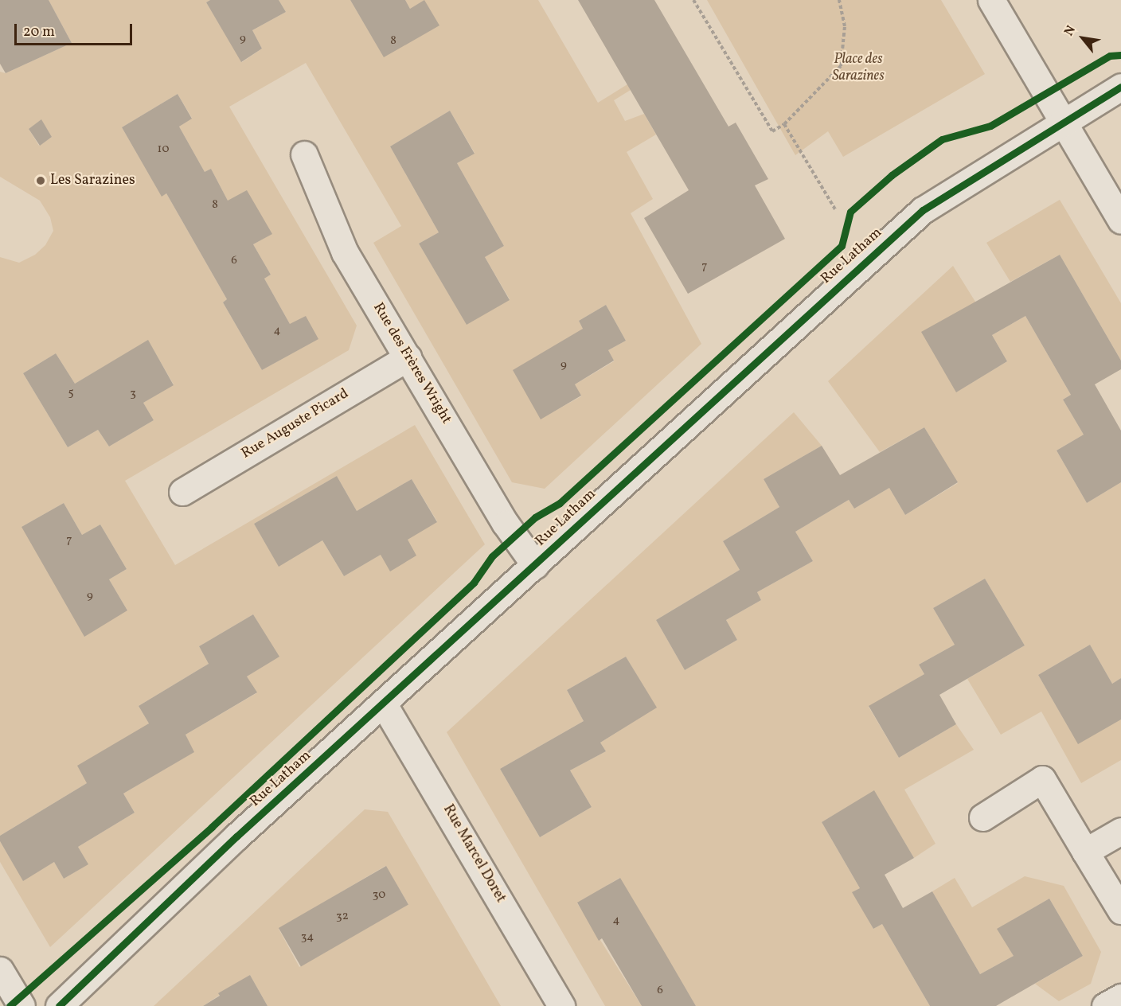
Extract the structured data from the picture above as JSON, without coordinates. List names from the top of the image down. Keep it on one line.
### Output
{"streets":{"street":["Rue Latham","Rue des Frères Wright","Rue Auguste Picard","Rue Marcel Doret"]},"crossings":[["Rue Latham","Rue des Frères Wright"],["Rue Latham","Rue Marcel Doret"],["Rue des Frères Wright","Rue Auguste Picard"]],"parks":["Place des Sarazines"],"places":["Les Sarazines"],"house_numbers":["9","8","10","8","6","7","4","9","5","3","7","9","30","32","4","34","6"],"scale_bar":"20 m","north":"top left"}
